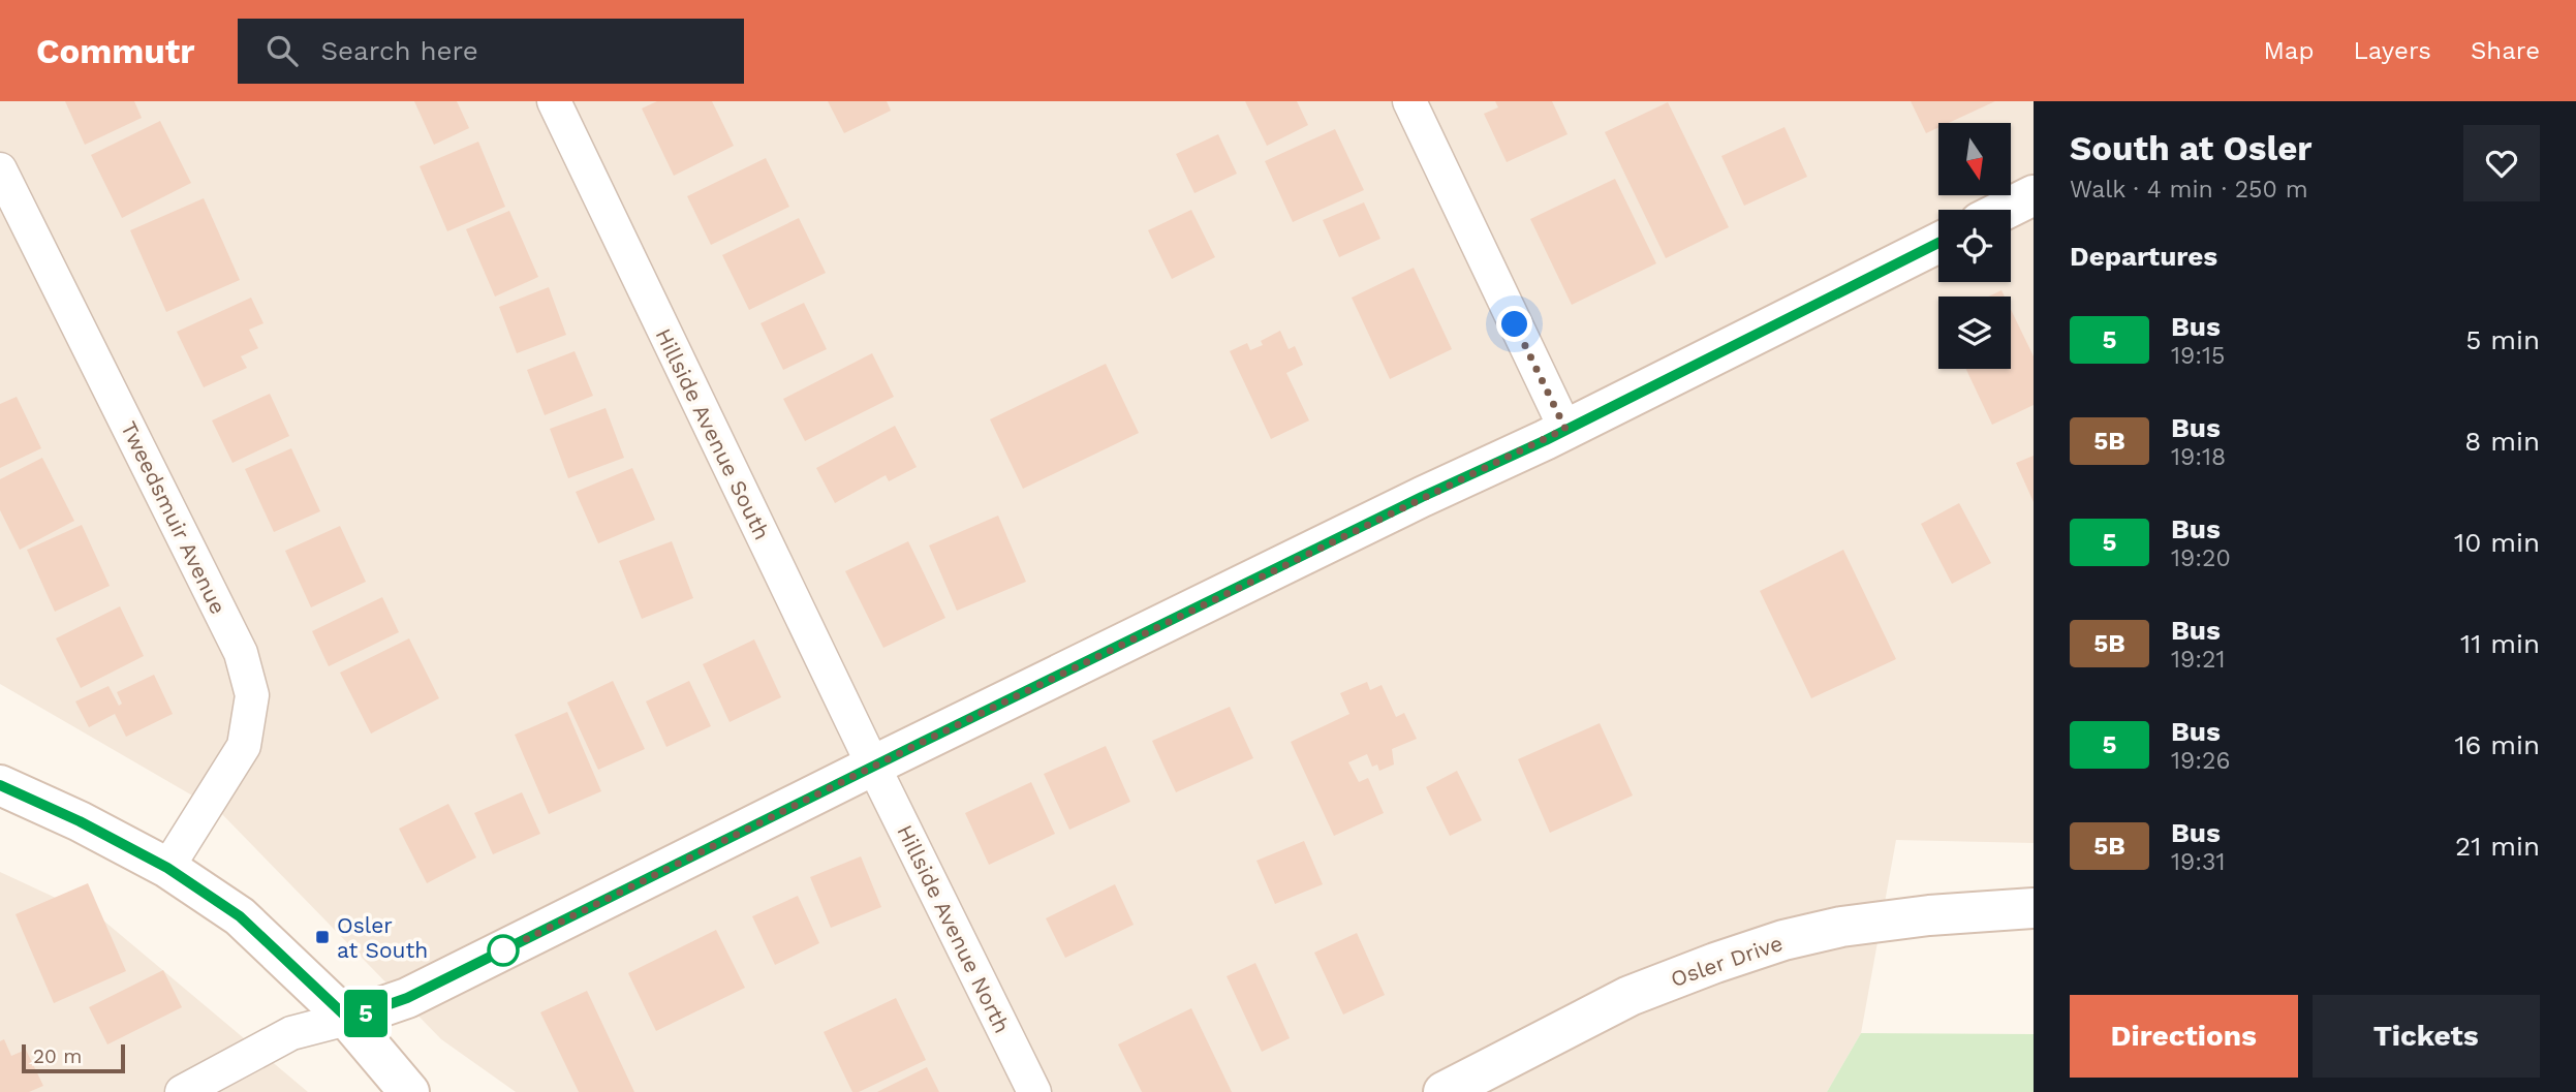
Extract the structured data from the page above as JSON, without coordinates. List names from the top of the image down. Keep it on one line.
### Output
{"streets":{"street":["Hillside Avenue South","Tweedsmuir Avenue","Hillside Avenue North","Osler Drive"]},"crossings":[["Hillside Avenue South","Hillside Avenue North"]],"places":{"transit":["Osler at South"]},"lines":["bus line 5"],"scale_bar":"20 m","north":"bottom","page":{"header":"Commutr","search":"Search here","nav":["Map","Layers","Share"],"on_map":"5","heading":[["South at Osler","Walk · 4 min · 250 m"],"Departures"],"list":[{"mark":"5","name":"Bus","note":"19:15","value":"5 min"},{"mark":"5B","name":"Bus","note":"19:18","value":"8 min"},{"mark":"5","name":"Bus","note":"19:20","value":"10 min"},{"mark":"5B","name":"Bus","note":"19:21","value":"11 min"},{"mark":"5","name":"Bus","note":"19:26","value":"16 min"},{"mark":"5B","name":"Bus","note":"19:31","value":"21 min"}],"buttons":["Directions","Tickets"],"scale":"20 m"}}
